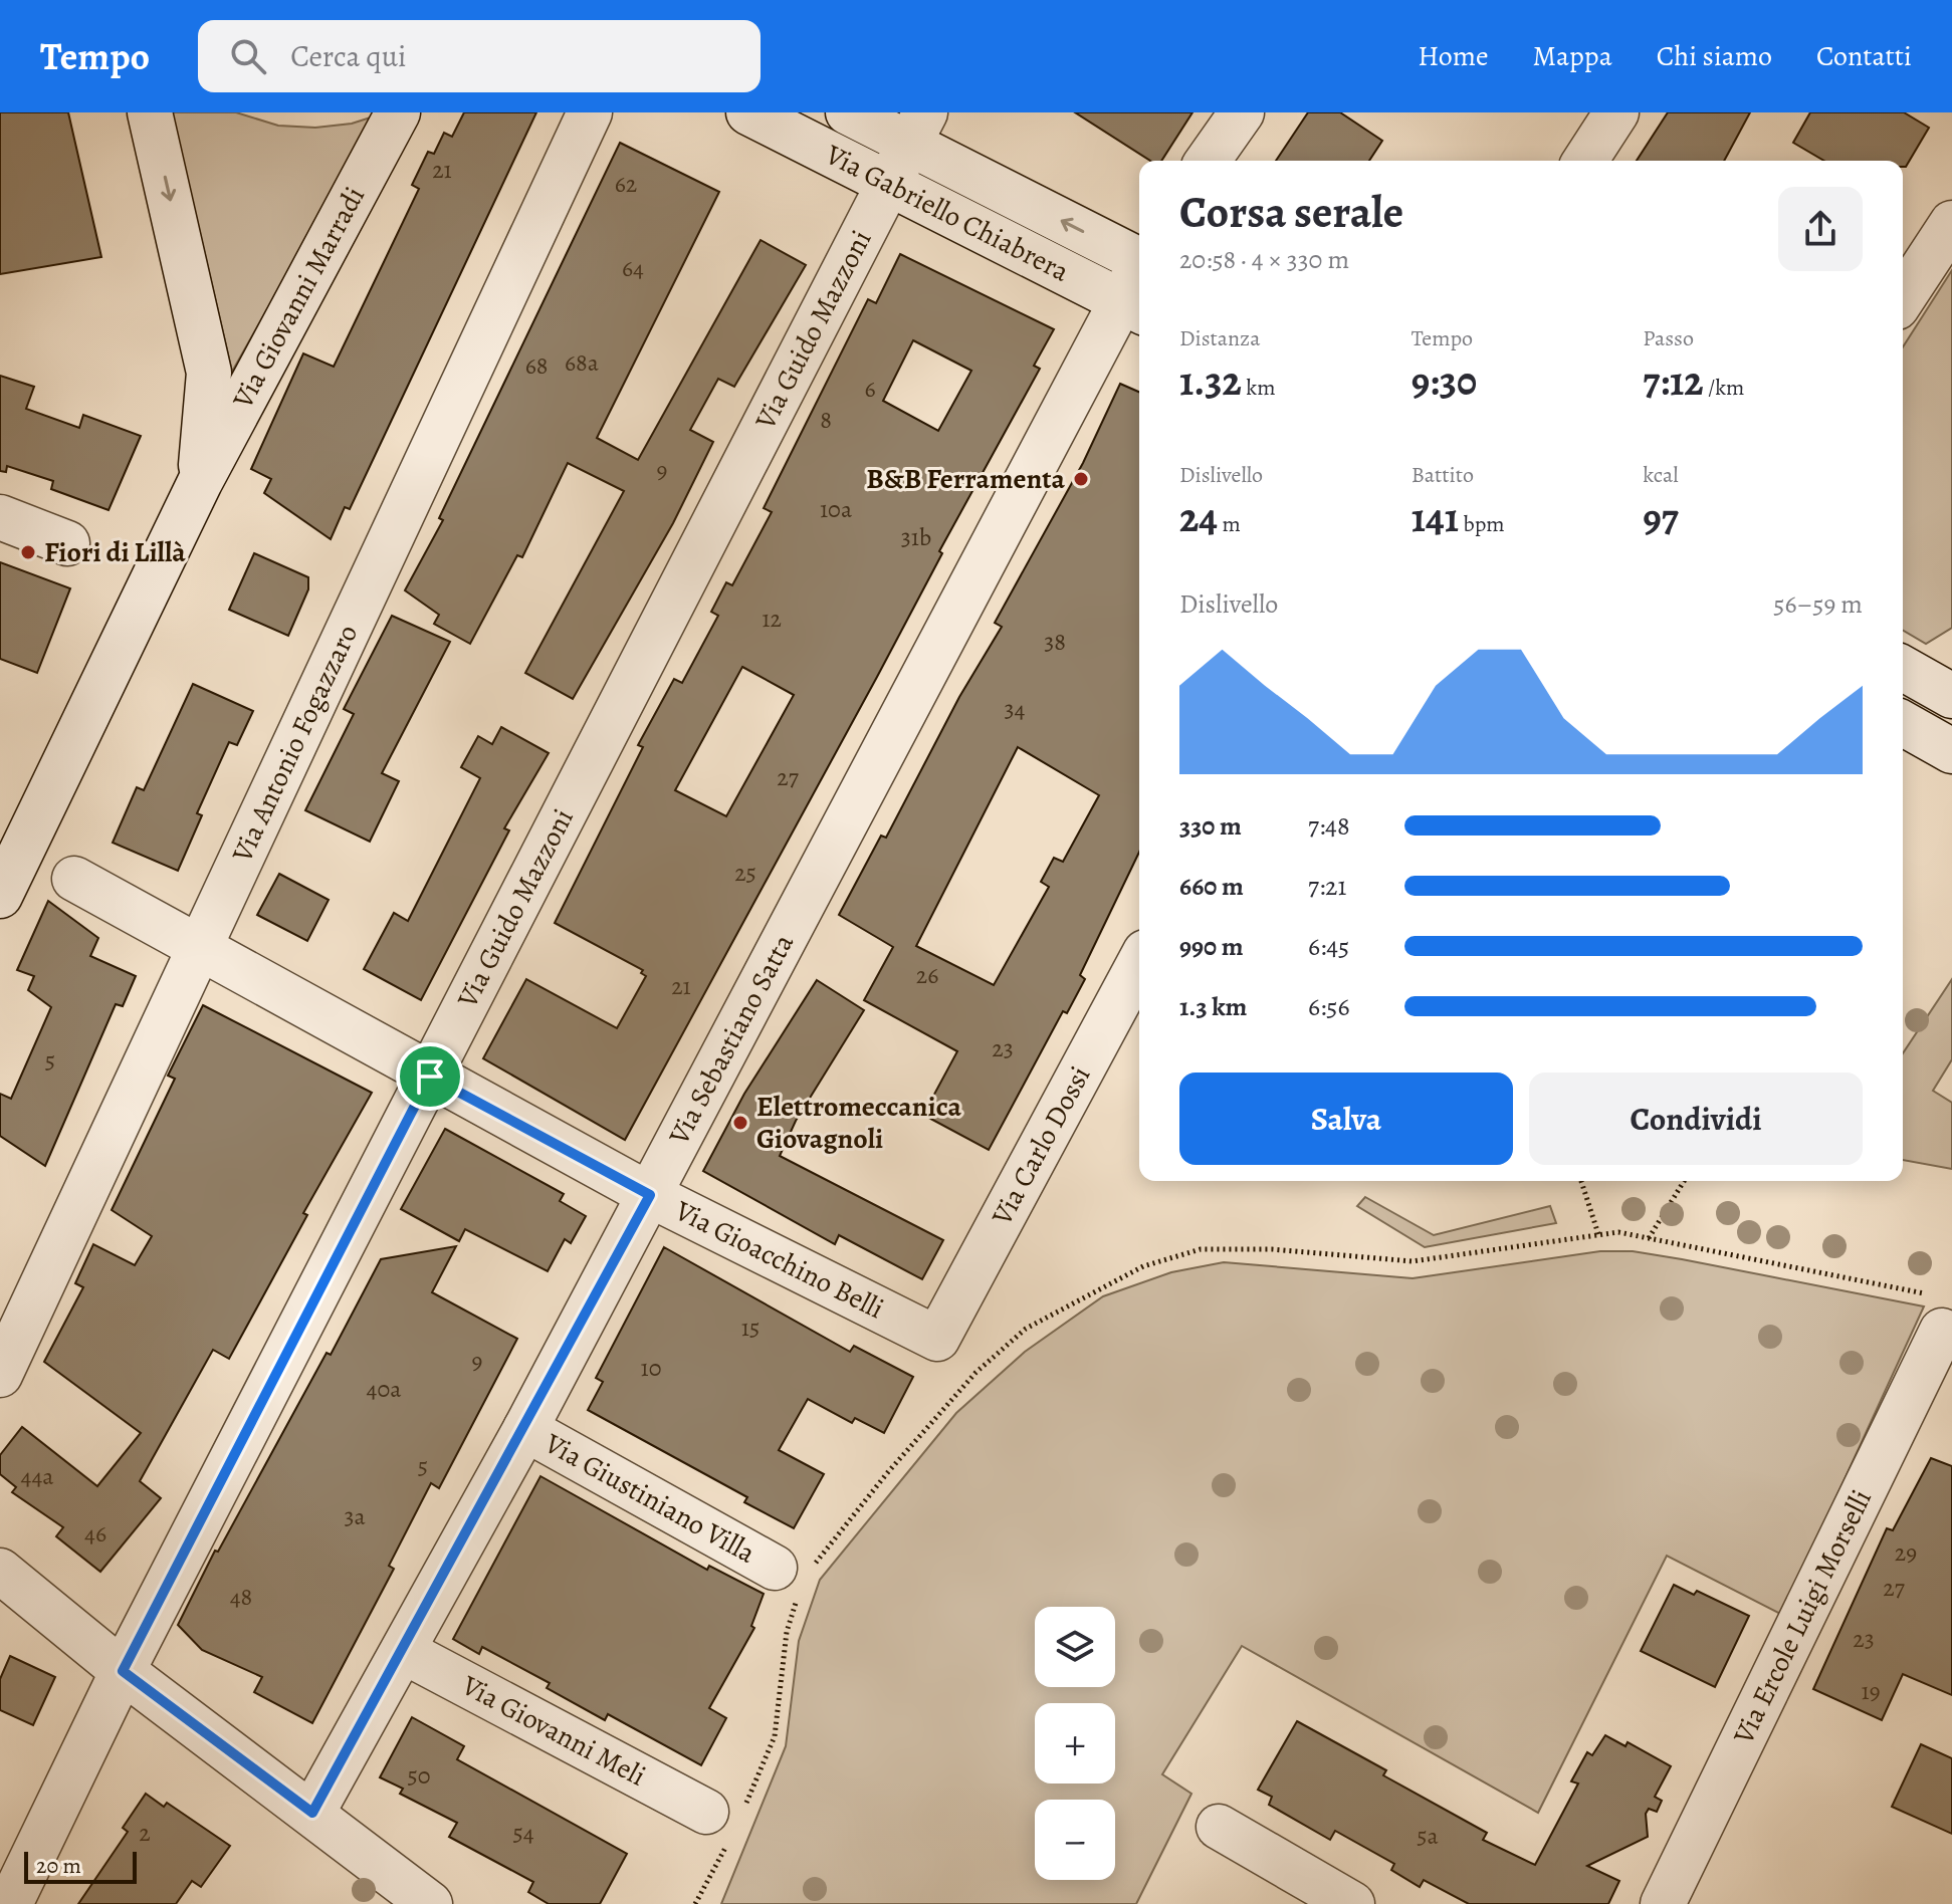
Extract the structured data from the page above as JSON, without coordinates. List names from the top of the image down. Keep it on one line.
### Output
{"streets":{"street":["Via Gabriello Chiabrera","Via Giovanni Marradi","Via Guido Mazzoni","Via Antonio Fogazzaro","Via Sebastiano Satta","Via Carlo Dossi","Via Gioacchino Belli","Via Giustiniano Villa","Via Ercole Luigi Morselli","Via Giovanni Meli"]},"crossings":[["Via Gabriello Chiabrera","Via Guido Mazzoni"],["Via Gabriello Chiabrera","Via Sebastiano Satta"],["Via Guido Mazzoni","Via Gioacchino Belli"],["Via Antonio Fogazzaro","Via Gioacchino Belli"],["Via Sebastiano Satta","Via Gioacchino Belli"],["Via Sebastiano Satta","Via Giustiniano Villa"],["Via Sebastiano Satta","Via Giovanni Meli"],["Via Carlo Dossi","Via Gioacchino Belli"]],"places":["B&B Ferramenta","Fiori di Lillà","Elettromeccanica Giovagnoli"],"house_numbers":["21","62","64","68a","68","6","8","9","10a","31b","12","38","34","27","25","26","21","23","5","15","9","10","40a","5","44a","3a","46","29","27","48","23","19","50","2","54","5a"],"scale_bar":"20 m","page":{"header":"Tempo","search":"Cerca qui","nav":["Home","Mappa","Chi siamo","Contatti"],"heading":["Corsa serale","20:58 · 4 × 330 m"],"stats":[["Distanza","1.32 km"],["Tempo","9:30"],["Passo","7:12 /km"],["Dislivello","24 m"],["Battito","141 bpm"],["kcal","97"]],"chart":["Dislivello","56–59 m"],"list":[{"name":"330 m","note":"7:48"},{"name":"660 m","note":"7:21"},{"name":"990 m","note":"6:45"},{"name":"1.3 km","note":"6:56"}],"buttons":["Salva","Condividi"],"map_buttons":["+","−"],"scale":"20 m"}}
